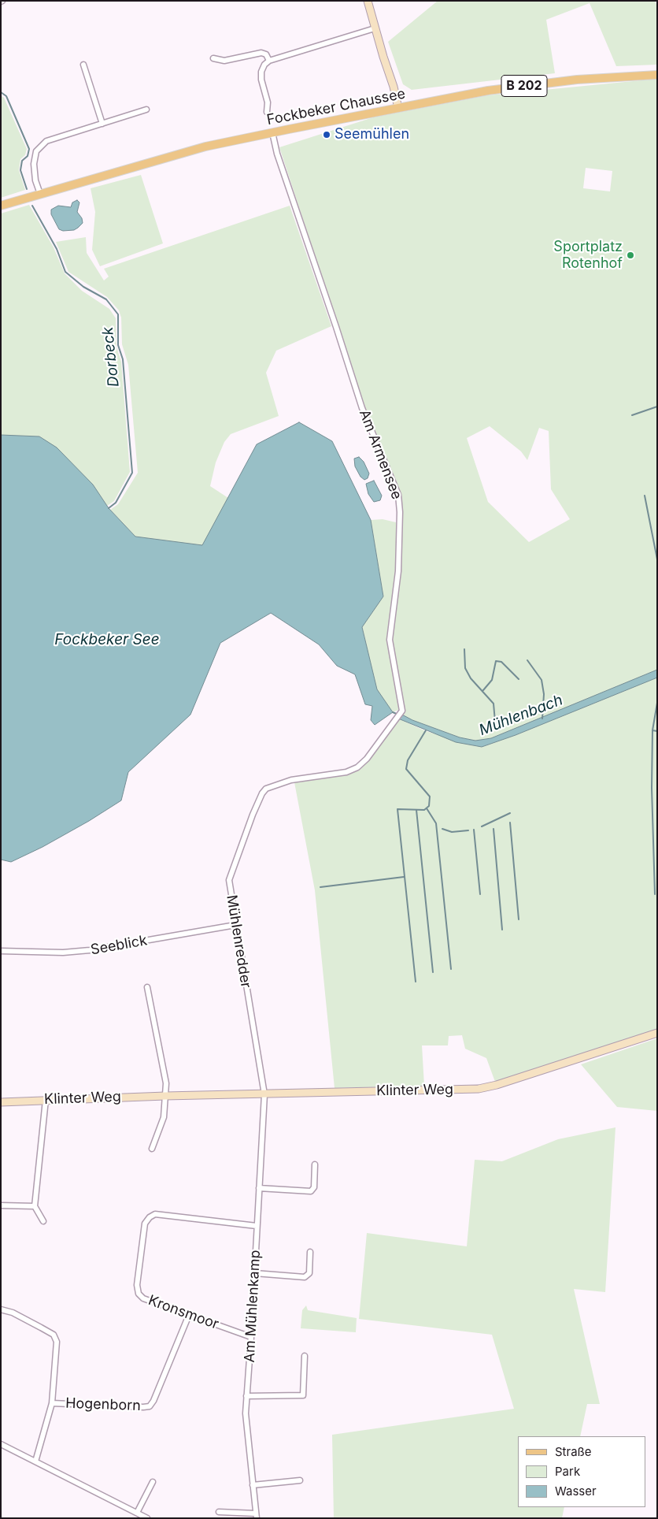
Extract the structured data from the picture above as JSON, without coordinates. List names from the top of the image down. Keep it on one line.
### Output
{"streets":{"main road":["B 202","Fockbeker Chaussee"],"street":["Am Armensee","Mühlenredder","Seeblick","Klinter Weg","Am Mühlenkamp","Kronsmoor","Hogenborn"]},"crossings":[["Fockbeker Chaussee","Am Armensee"],["Am Armensee","Mühlenredder"],["Mühlenredder","Seeblick"],["Mühlenredder","Klinter Weg"],["Mühlenredder","Am Mühlenkamp"],["Klinter Weg","Am Mühlenkamp"],["Am Mühlenkamp","Kronsmoor"],["Kronsmoor","Hogenborn"]],"water":["Dorbeck","Fockbeker See","Mühlenbach"],"places":["Seemühlen","Sportplatz Rotenhof"],"legend":["Straße","Park","Wasser"]}
